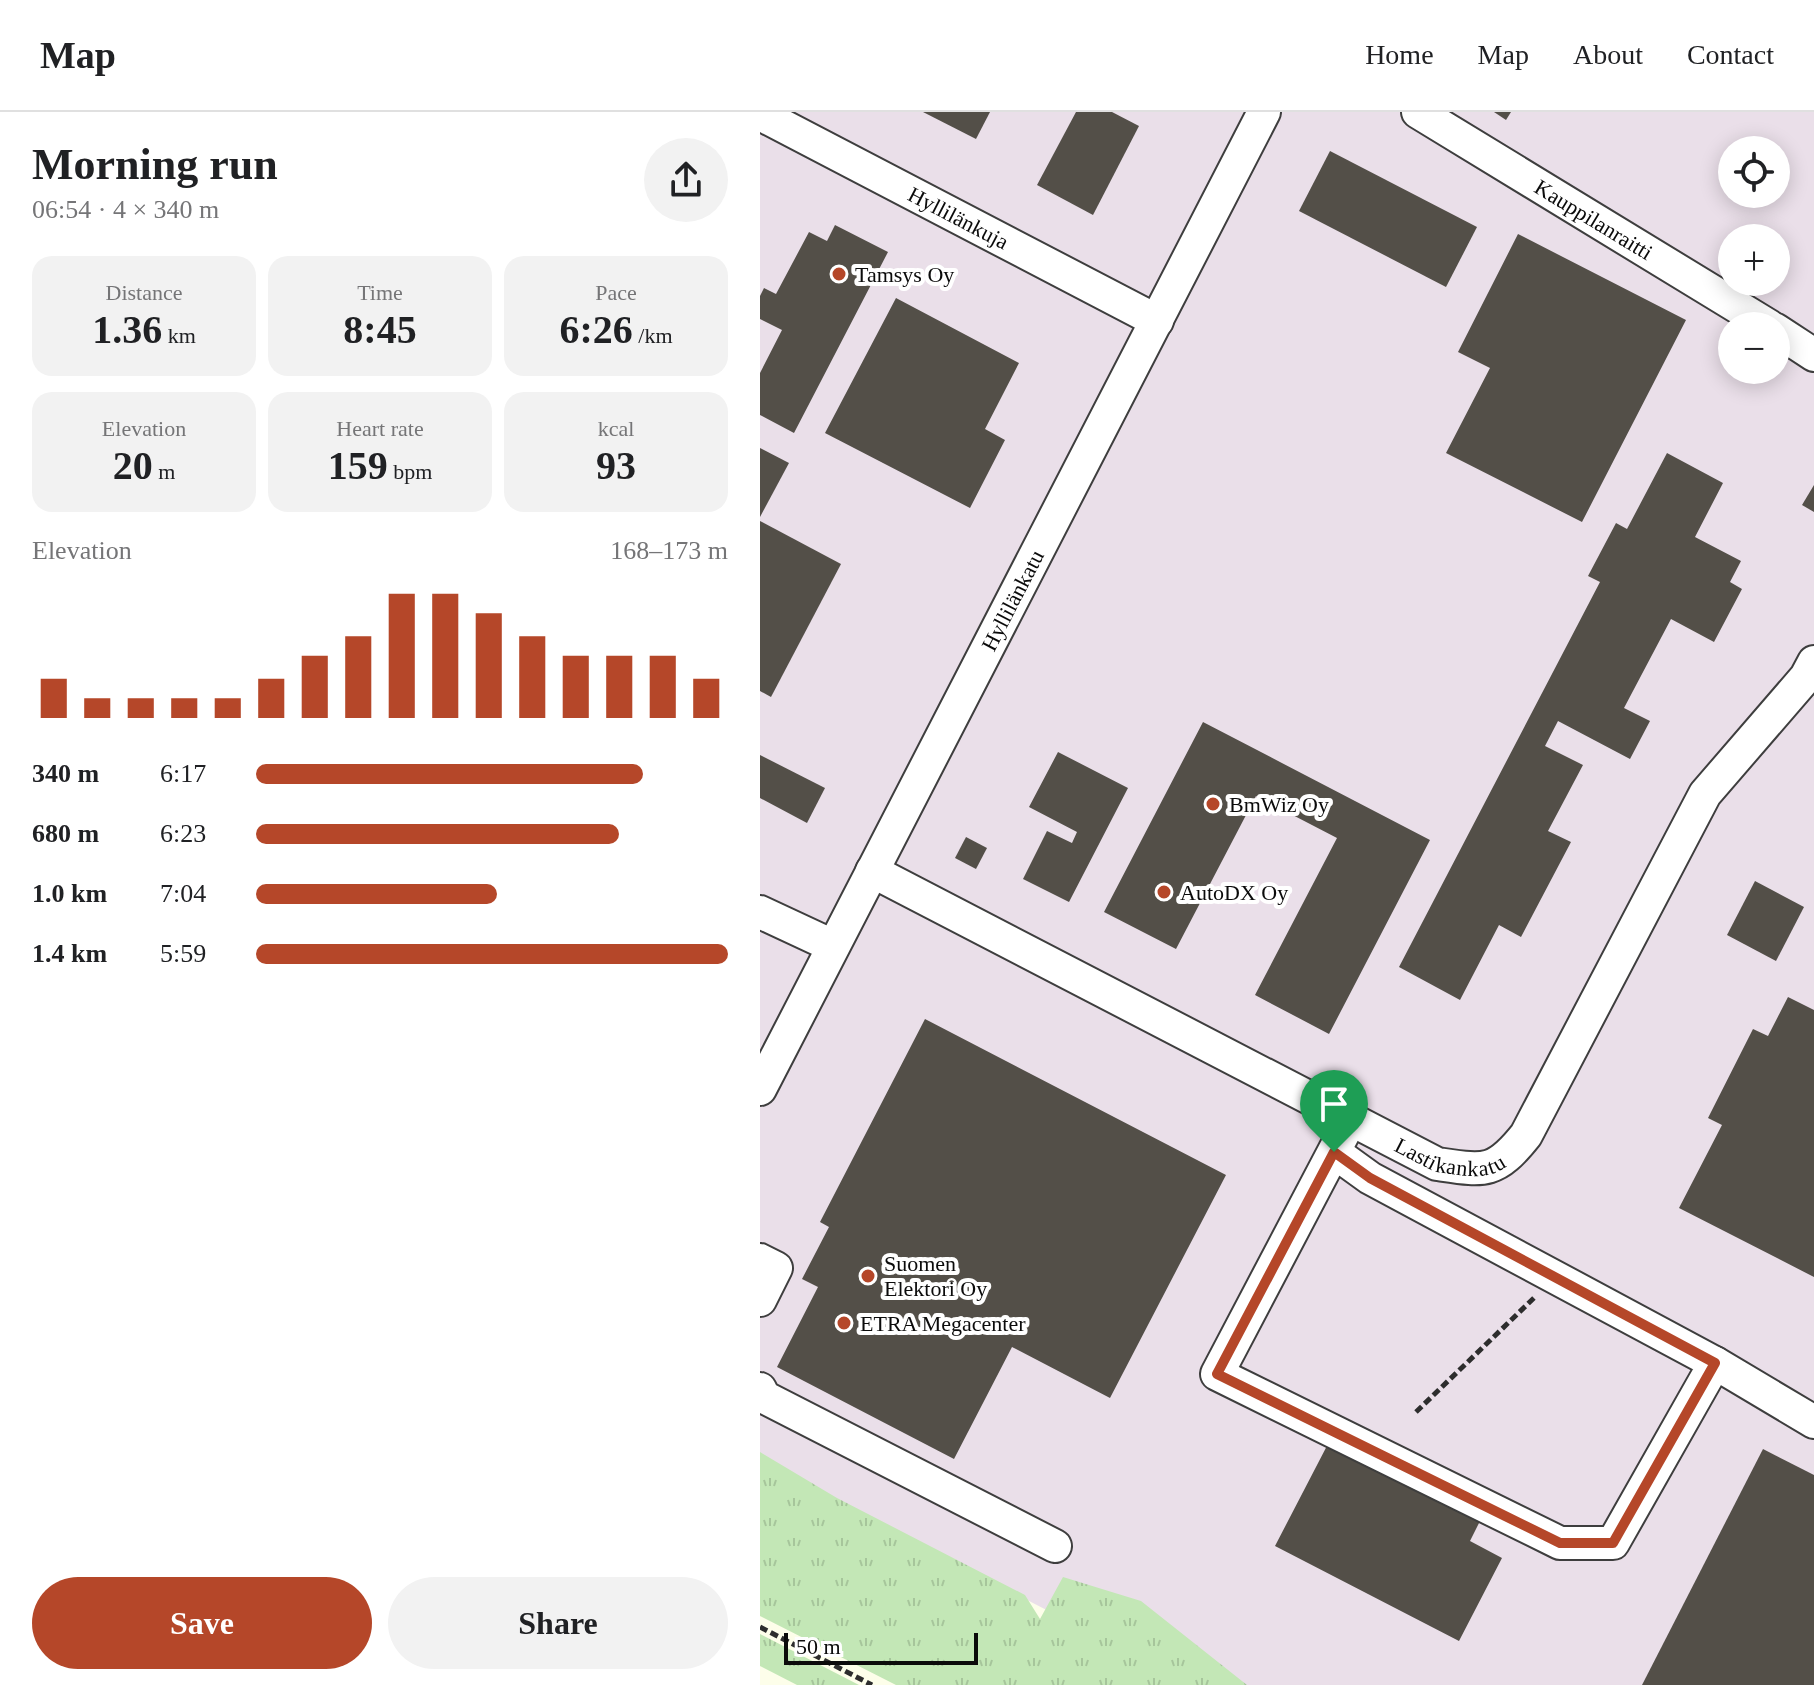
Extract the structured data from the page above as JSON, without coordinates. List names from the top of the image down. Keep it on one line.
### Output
{"streets":{"street":["Hyllilänkuja","Kauppilanraitti","Hyllilänkatu","Lastikankatu"]},"crossings":[["Hyllilänkuja","Hyllilänkatu"],["Hyllilänkatu","Lastikankatu"]],"places":["Tamsys Oy","BmWiz Oy","AutoDX Oy","Suomen Elektori Oy","ETRA Megacenter"],"scale_bar":"50 m","page":{"header":"Map","nav":["Home","Map","About","Contact"],"heading":["Morning run","06:54 · 4 × 340 m"],"map_buttons":["+","−"],"stats":[["Distance","1.36 km"],["Time","8:45"],["Pace","6:26 /km"],["Elevation","20 m"],["Heart rate","159 bpm"],["kcal","93"]],"chart":["Elevation","168–173 m"],"list":[{"name":"340 m","note":"6:17"},{"name":"680 m","note":"6:23"},{"name":"1.0 km","note":"7:04"},{"name":"1.4 km","note":"5:59"}],"buttons":["Save","Share"],"scale":"50 m"}}
